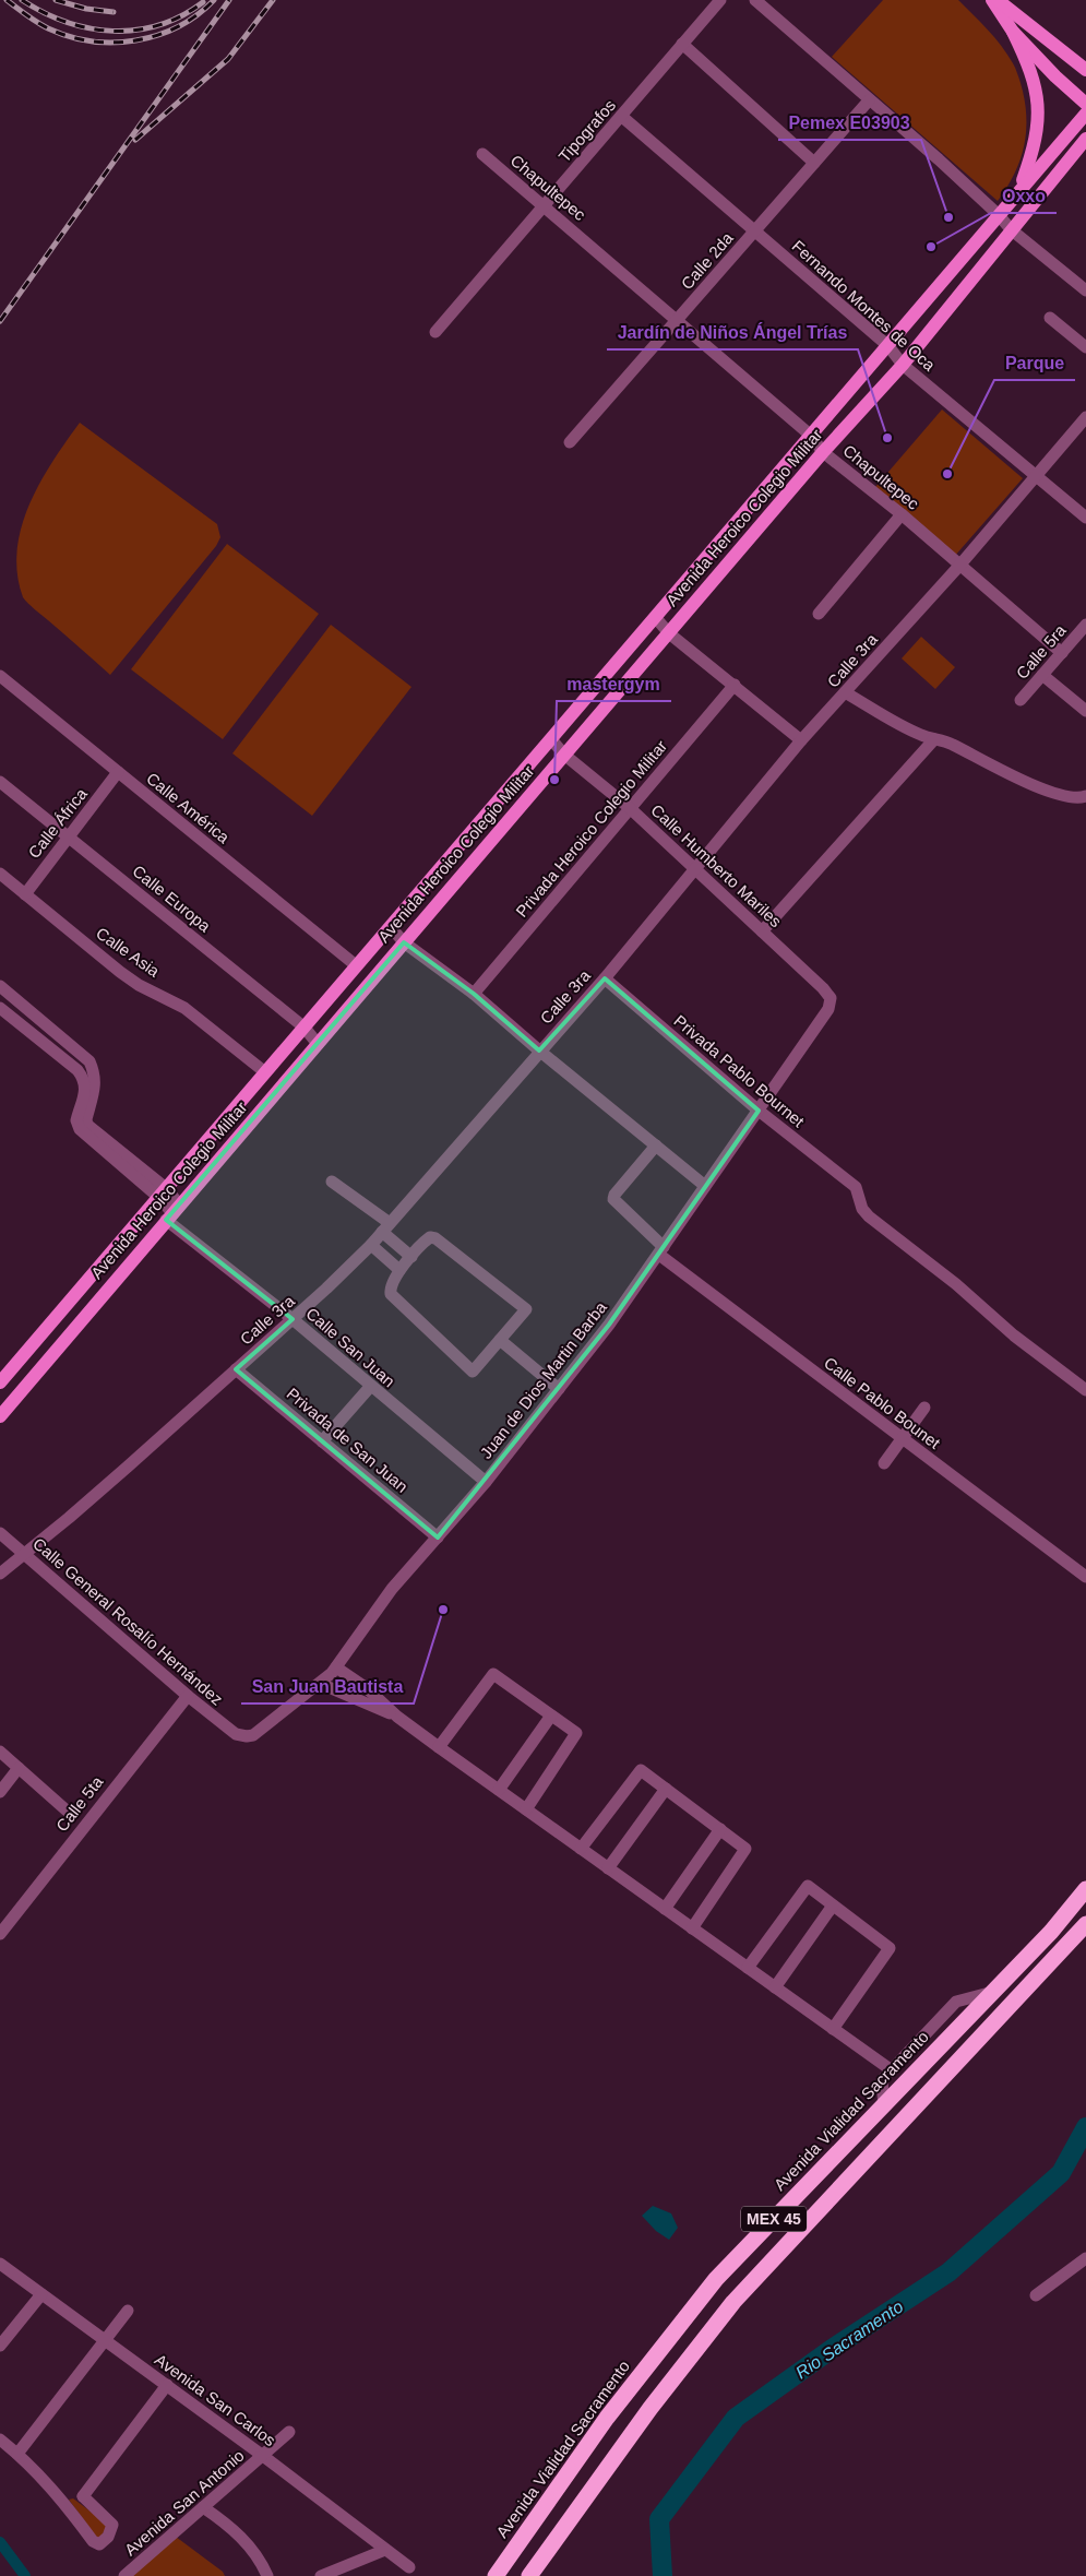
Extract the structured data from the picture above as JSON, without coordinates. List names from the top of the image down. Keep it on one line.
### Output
{"streets":{"highway":["Avenida Vialidad Sacramento","MEX 45"],"main road":["Avenida Heroico Colegio Militar"],"street":["Tipografos","Chapultepec","Calle 2da","Fernando Montes de Oca","Calle 5ra","Calle 3ra","Calle América","Calle África","Privada Heroico Colegio Militar","Calle Humberto Mariles","Calle Europa","Calle Asia","Privada Pablo Bournet","Calle San Juan","Juan de Dios Martin Barba","Calle Pablo Bounet","Privada de San Juan","Calle General Rosalío Hernández","Calle 5ta","Avenida San Carlos","Avenida San Antonio"]},"crossings":[["Tipografos","Chapultepec"],["Tipografos","Fernando Montes de Oca"],["Chapultepec","Calle 2da"],["Chapultepec","Avenida Heroico Colegio Militar"],["Chapultepec","Calle 5ra"],["Chapultepec","Calle 3ra"],["Calle 2da","Fernando Montes de Oca"],["Fernando Montes de Oca","Avenida Heroico Colegio Militar"],["Fernando Montes de Oca","Calle 3ra"],["Avenida Heroico Colegio Militar","Calle América"],["Avenida Heroico Colegio Militar","Calle Humberto Mariles"],["Avenida Heroico Colegio Militar","Calle Europa"],["Avenida Heroico Colegio Militar","Calle Asia"],["Avenida Heroico Colegio Militar","Calle San Juan"],["Calle 3ra","Calle Humberto Mariles"],["Calle 3ra","Privada Pablo Bournet"],["Calle 3ra","Calle San Juan"],["Calle 3ra","Privada de San Juan"],["Calle 3ra","Calle General Rosalío Hernández"],["Calle América","Calle África"],["Calle África","Calle Europa"],["Calle África","Calle Asia"],["Privada Heroico Colegio Militar","Calle Humberto Mariles"],["Calle Humberto Mariles","Juan de Dios Martin Barba"],["Privada Pablo Bournet","Juan de Dios Martin Barba"],["Calle San Juan","Juan de Dios Martin Barba"],["Juan de Dios Martin Barba","Calle Pablo Bounet"],["Juan de Dios Martin Barba","Privada de San Juan"],["Juan de Dios Martin Barba","Calle General Rosalío Hernández"],["Calle General Rosalío Hernández","Calle 5ta"],["Avenida San Carlos","Avenida San Antonio"]],"water":["Rio Sacramento"],"places":["Pemex E03903","Oxxo","Jardín de Niños Ángel Trías","Parque","mastergym","San Juan Bautista"]}
